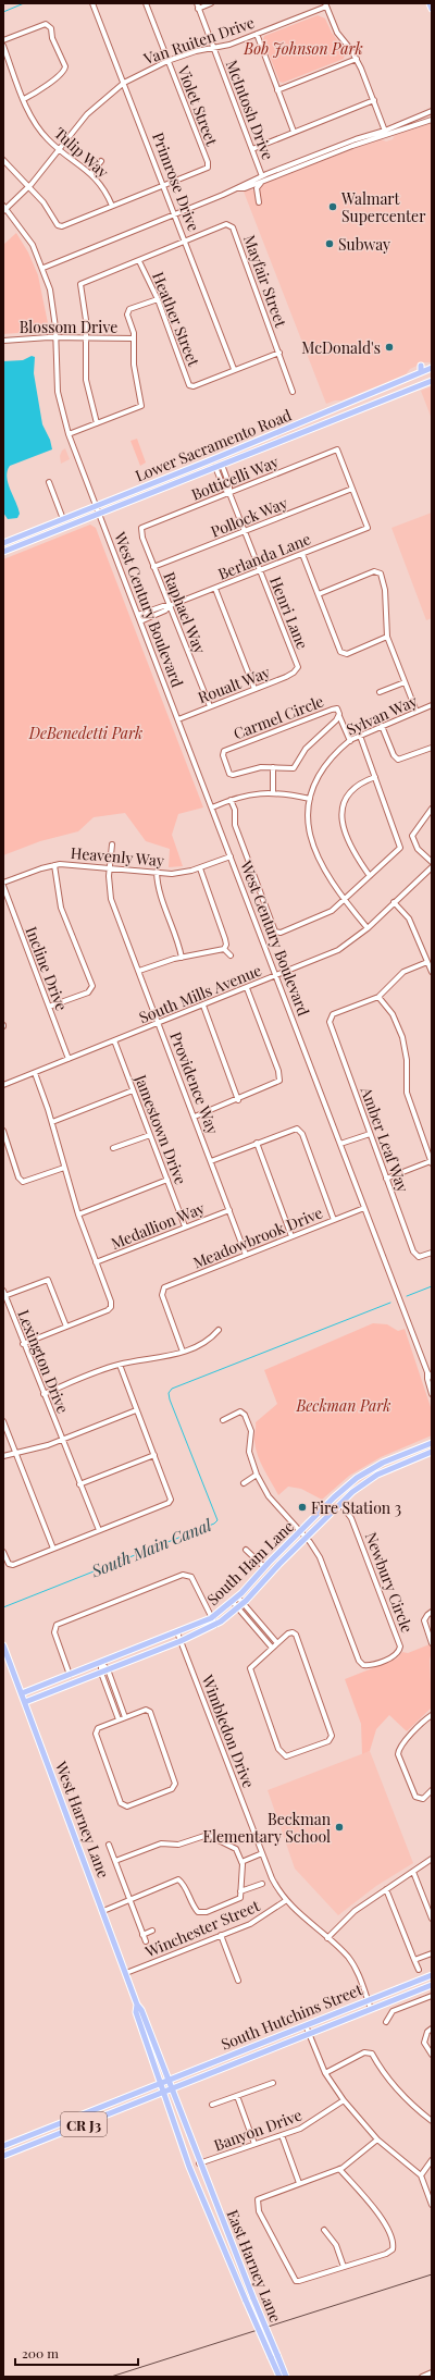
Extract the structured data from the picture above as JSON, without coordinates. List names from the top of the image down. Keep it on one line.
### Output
{"streets":{"main road":["Lower Sacramento Road","South Ham Lane","West Harney Lane","South Hutchins Street","CR J3","East Harney Lane"],"street":["Van Ruiten Drive","Violet Street","McIntosh Drive","Tulip Way","Primrose Drive","Mayfair Street","Heather Street","Blossom Drive","Botticelli Way","Pollock Way","Berlanda Lane","West Century Boulevard","Raphael Way","Henri Lane","Roualt Way","Sylvan Way","Carmel Circle","Heavenly Way","Incline Drive","South Mills Avenue","Providence Way","Jamestown Drive","Amber Leaf Way","Medallion Way","Meadowbrook Drive","Lexington Drive","Newbury Circle","Wimbledon Drive","Winchester Street","Banyon Drive"]},"crossings":[["Van Ruiten Drive","Violet Street"],["Van Ruiten Drive","McIntosh Drive"],["Van Ruiten Drive","Tulip Way"],["Van Ruiten Drive","Primrose Drive"],["Van Ruiten Drive","West Century Boulevard"],["Violet Street","Primrose Drive"],["Primrose Drive","Mayfair Street"],["Primrose Drive","Heather Street"],["Mayfair Street","Heather Street"],["Mayfair Street","Blossom Drive"],["Blossom Drive","West Century Boulevard"],["Lower Sacramento Road","West Century Boulevard"],["Lower Sacramento Road","Henri Lane"],["Botticelli Way","Pollock Way"],["Botticelli Way","Berlanda Lane"],["Botticelli Way","Raphael Way"],["Botticelli Way","Henri Lane"],["Pollock Way","Berlanda Lane"],["Pollock Way","Raphael Way"],["Pollock Way","Henri Lane"],["Berlanda Lane","West Century Boulevard"],["Berlanda Lane","Raphael Way"],["Berlanda Lane","Henri Lane"],["West Century Boulevard","Roualt Way"],["West Century Boulevard","Heavenly Way"],["West Century Boulevard","South Mills Avenue"],["West Century Boulevard","Meadowbrook Drive"],["Raphael Way","Roualt Way"],["Henri Lane","Roualt Way"],["Sylvan Way","South Mills Avenue"],["Heavenly Way","Incline Drive"],["Heavenly Way","Providence Way"],["Incline Drive","South Mills Avenue"],["South Mills Avenue","Providence Way"],["South Mills Avenue","Jamestown Drive"],["Providence Way","Medallion Way"],["Providence Way","Meadowbrook Drive"],["Jamestown Drive","Medallion Way"],["South Ham Lane","Newbury Circle"],["South Ham Lane","Wimbledon Drive"],["South Ham Lane","West Harney Lane"],["Wimbledon Drive","Winchester Street"],["Wimbledon Drive","South Hutchins Street"],["West Harney Lane","Winchester Street"],["West Harney Lane","South Hutchins Street"],["West Harney Lane","CR J3"],["West Harney Lane","East Harney Lane"],["South Hutchins Street","CR J3"],["South Hutchins Street","East Harney Lane"],["CR J3","East Harney Lane"],["Banyon Drive","East Harney Lane"]],"water":["South Main Canal"],"parks":["Bob Johnson Park","DeBenedetti Park","Beckman Park"],"places":["Walmart Supercenter","Subway","McDonald's","Fire Station 3","Beckman Elementary School"],"scale_bar":"200 m"}
